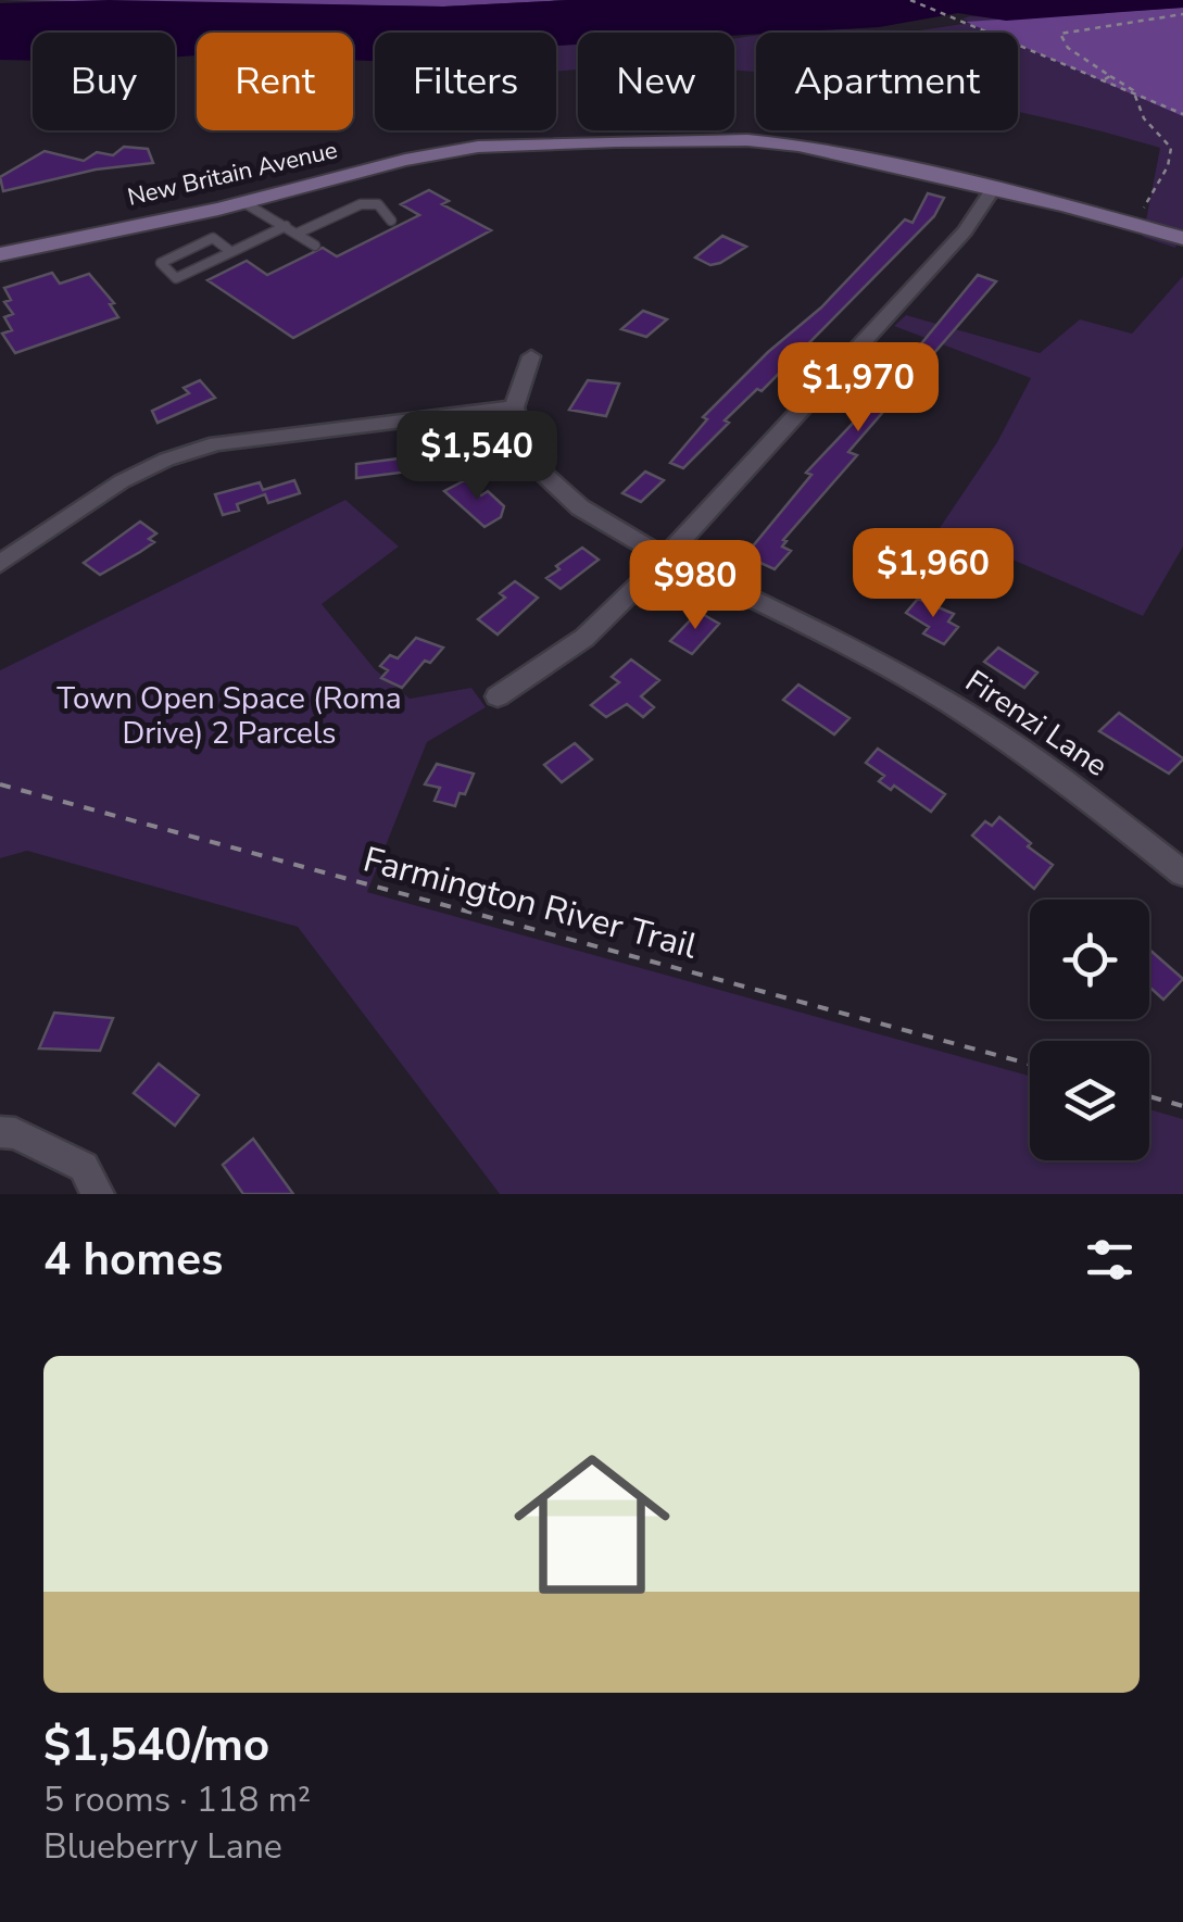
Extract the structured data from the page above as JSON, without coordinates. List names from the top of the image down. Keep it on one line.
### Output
{"streets":{"street":["New Britain Avenue","Firenzi Lane"],"path":["Farmington River Trail"]},"parks":["Town Open Space (Roma Drive) 2 Parcels"],"page":{"chip":["Buy","Rent","Filters","New","Apartment"],"price":["$1,970","$1,540","$1,960","$980"],"heading":"4 homes","list":[{"name":"$1,540/mo","note":"5 rooms · 118 m² · Blueberry Lane"}]}}
